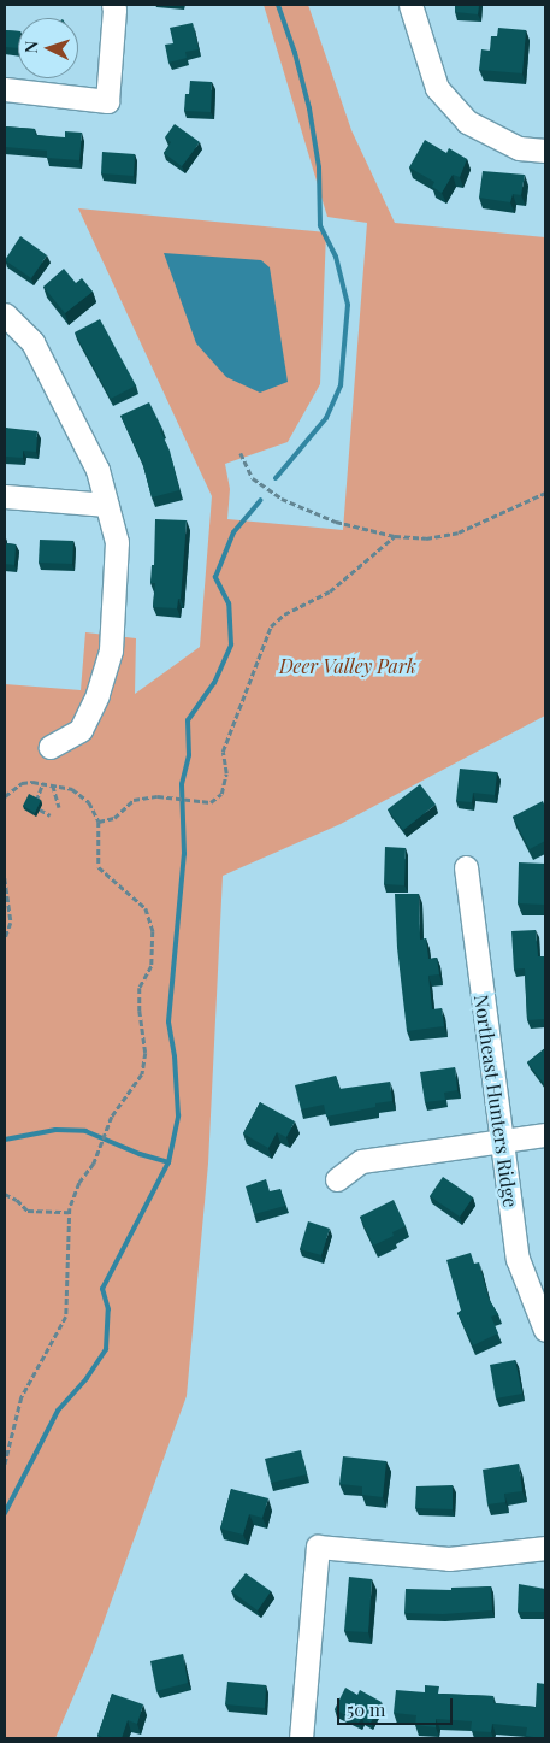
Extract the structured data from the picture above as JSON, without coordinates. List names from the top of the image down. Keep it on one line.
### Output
{"streets":{"street":["Northeast Hunters Ridge"]},"parks":["Deer Valley Park"],"scale_bar":"50 m","north":"left"}
